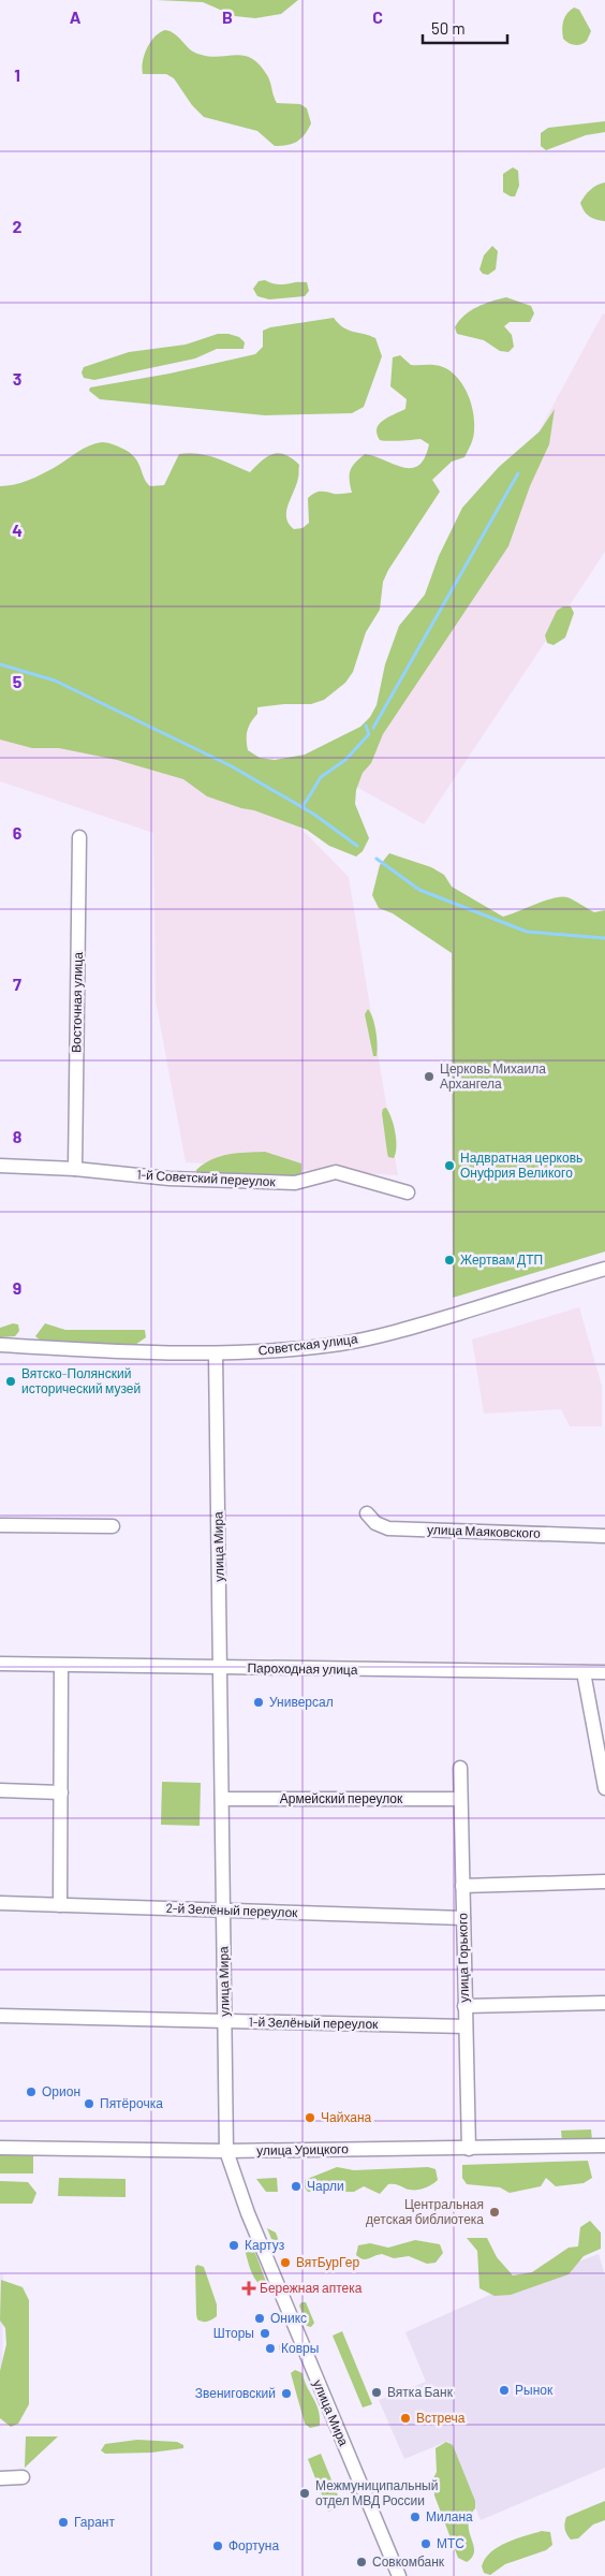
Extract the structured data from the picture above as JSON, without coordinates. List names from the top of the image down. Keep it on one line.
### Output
{"streets":{"street":["Восточная улица","1-й Советский переулок","Советская улица","улица Маяковского","улица Мира","Пароходная улица","Армейский переулок","2-й Зелёный переулок","улица Горького","1-й Зелёный переулок","улица Урицкого"]},"crossings":[["Восточная улица","1-й Советский переулок"],["Советская улица","улица Мира"],["улица Мира","Пароходная улица"],["улица Мира","Армейский переулок"],["улица Мира","2-й Зелёный переулок"],["улица Мира","1-й Зелёный переулок"],["улица Мира","улица Урицкого"],["Армейский переулок","улица Горького"],["2-й Зелёный переулок","улица Горького"],["улица Горького","1-й Зелёный переулок"],["улица Горького","улица Урицкого"]],"places":{"other":["Церковь Михаила Архангела","Надвратная церковь Онуфрия Великого","Жертвам ДТП","Вятско-Полянский исторический музей","Универсал","Орион","Пятёрочка","Чайхана","Чарли","Центральная детская библиотека","Картуз","ВятБурГер","Оникс","Шторы","Ковры","Рынок","Вятка Банк","Звениговский","Встреча","Межмуниципальный отдел МВД России","Милана","Гарант","МТС","Фортуна","Совкомбанк"],"health":["Бережная аптека"]},"scale_bar":"50 m","grid":{"columns":["A","B","C"],"rows":["1","2","3","4","5","6","7","8","9"]}}
